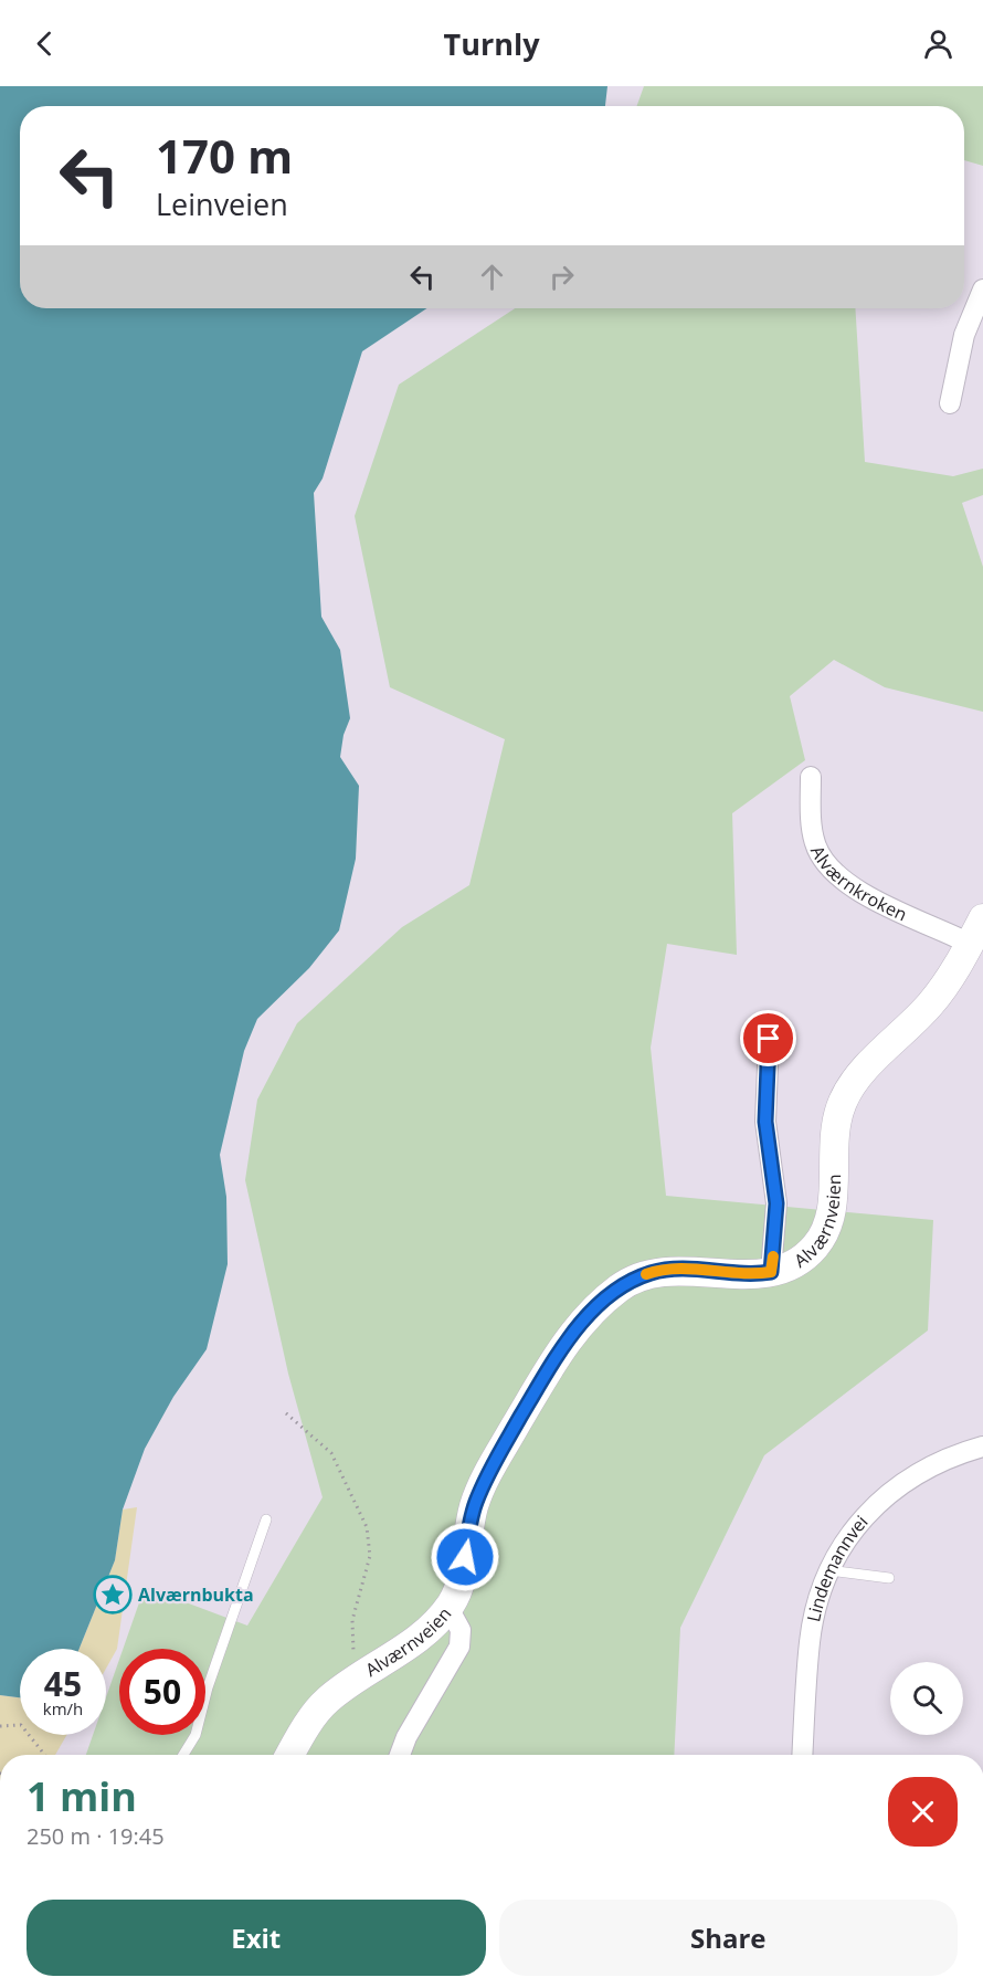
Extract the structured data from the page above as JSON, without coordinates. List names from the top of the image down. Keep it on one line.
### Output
{"streets":{"main road":["Alværnveien"],"street":["Alværnkroken","Lindemannvei"]},"crossings":[["Alværnkroken","Alværnveien"]],"places":{"place":["Alværnbukta"]},"page":{"header":"Turnly","turn":["170 m","Leinveien"],"speed":"45 km/h","limit":"50","heading":["1 min","250 m · 19:45"],"buttons":["Exit","Share"]}}
